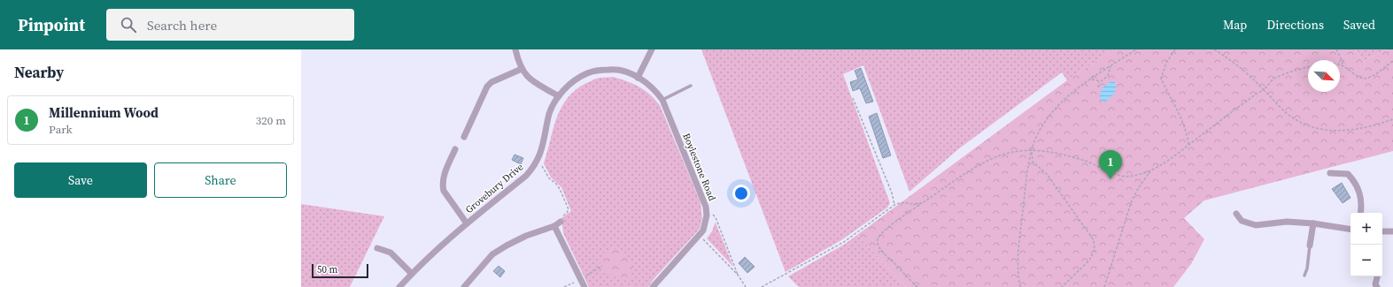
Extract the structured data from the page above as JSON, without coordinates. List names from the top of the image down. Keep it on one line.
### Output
{"streets":{"street":["Boylestone Road","Grovebury Drive"]},"crossings":[["Boylestone Road","Grovebury Drive"]],"scale_bar":"50 m","north":"bottom right","page":{"header":"Pinpoint","search":"Search here","nav":["Map","Directions","Saved"],"heading":"Nearby","list":[{"mark":"1","name":"Millennium Wood","note":"Park","value":"320 m"}],"pins":"1","buttons":["Save","Share"],"map_buttons":["+","−"],"scale":"50 m"}}
